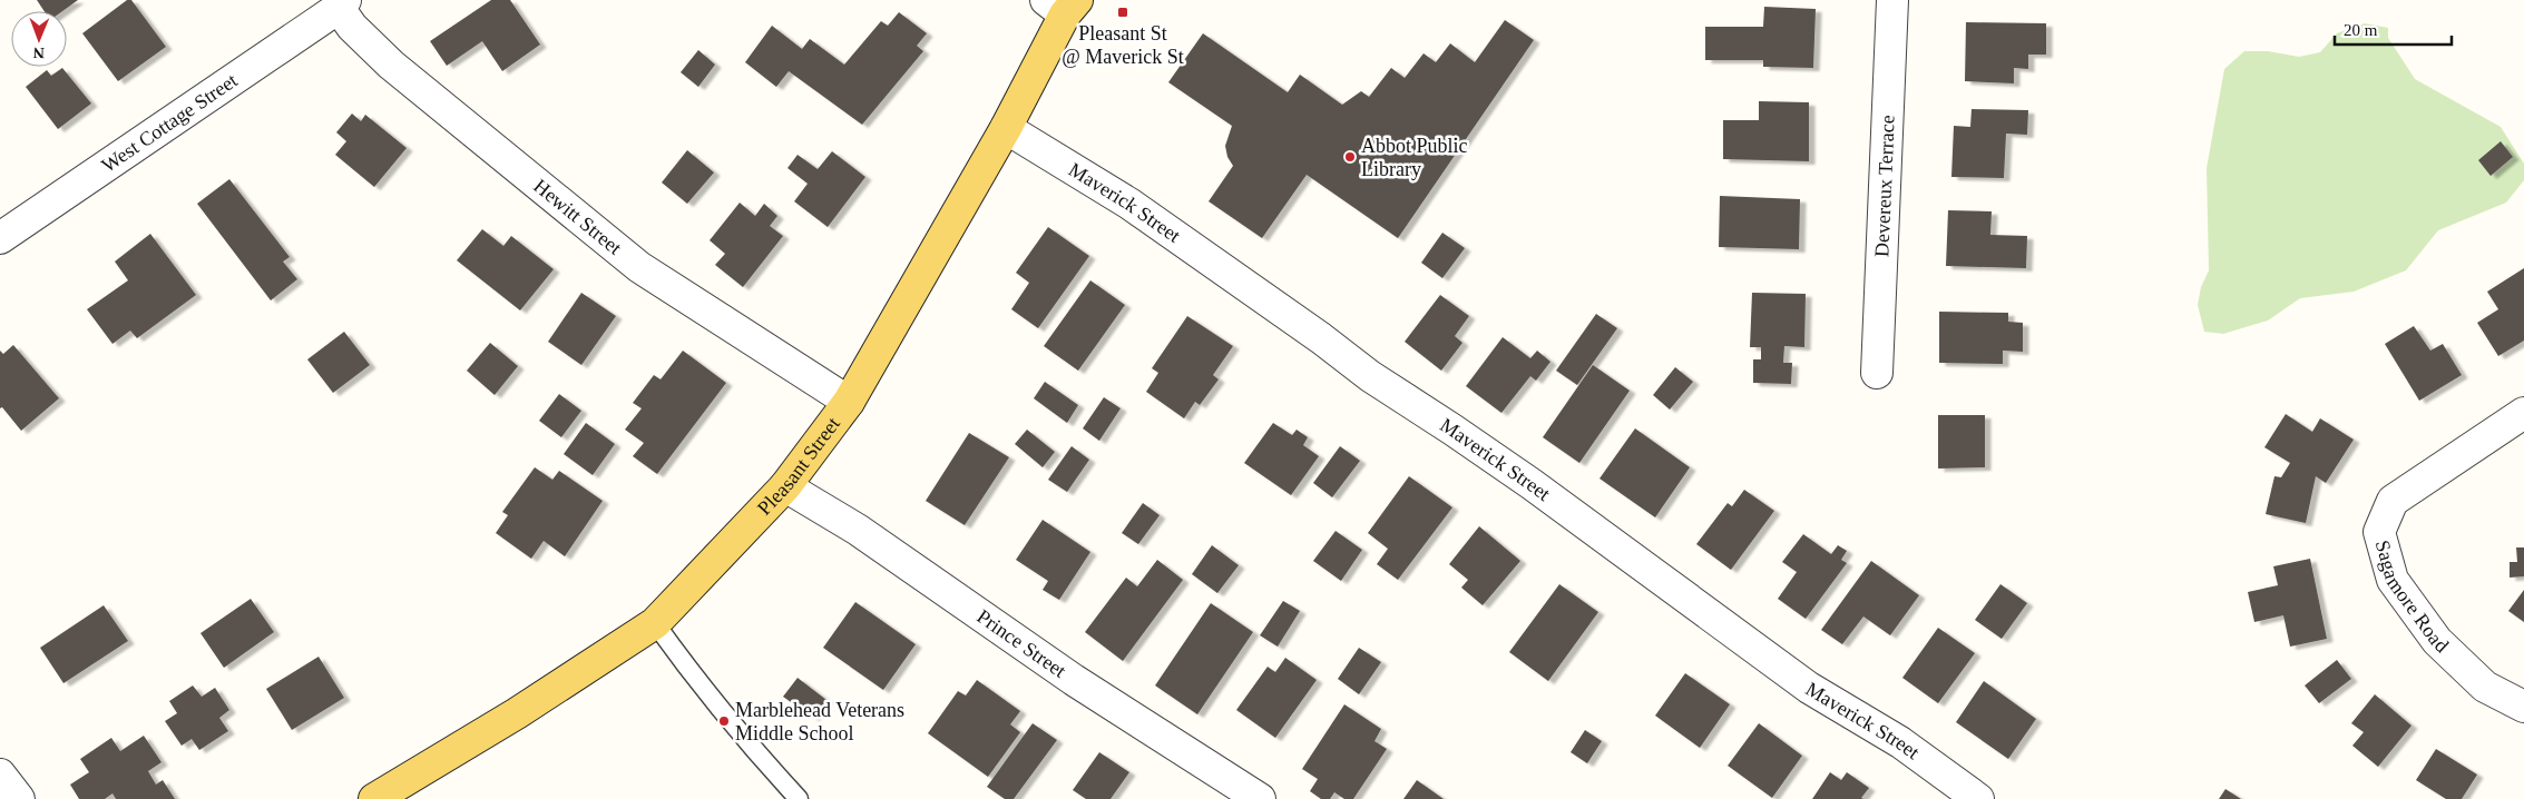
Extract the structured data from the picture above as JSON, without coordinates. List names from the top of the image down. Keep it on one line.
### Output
{"streets":{"main road":["Pleasant Street"],"street":["West Cottage Street","Devereux Terrace","Maverick Street","Hewitt Street","Sagamore Road","Prince Street"]},"crossings":[["West Cottage Street","Hewitt Street"],["Maverick Street","Pleasant Street"],["Hewitt Street","Pleasant Street"],["Pleasant Street","Prince Street"]],"places":{"transit":["Pleasant St @ Maverick St"],"other":["Abbot Public Library","Marblehead Veterans Middle School"]},"scale_bar":"20 m","north":"bottom"}
